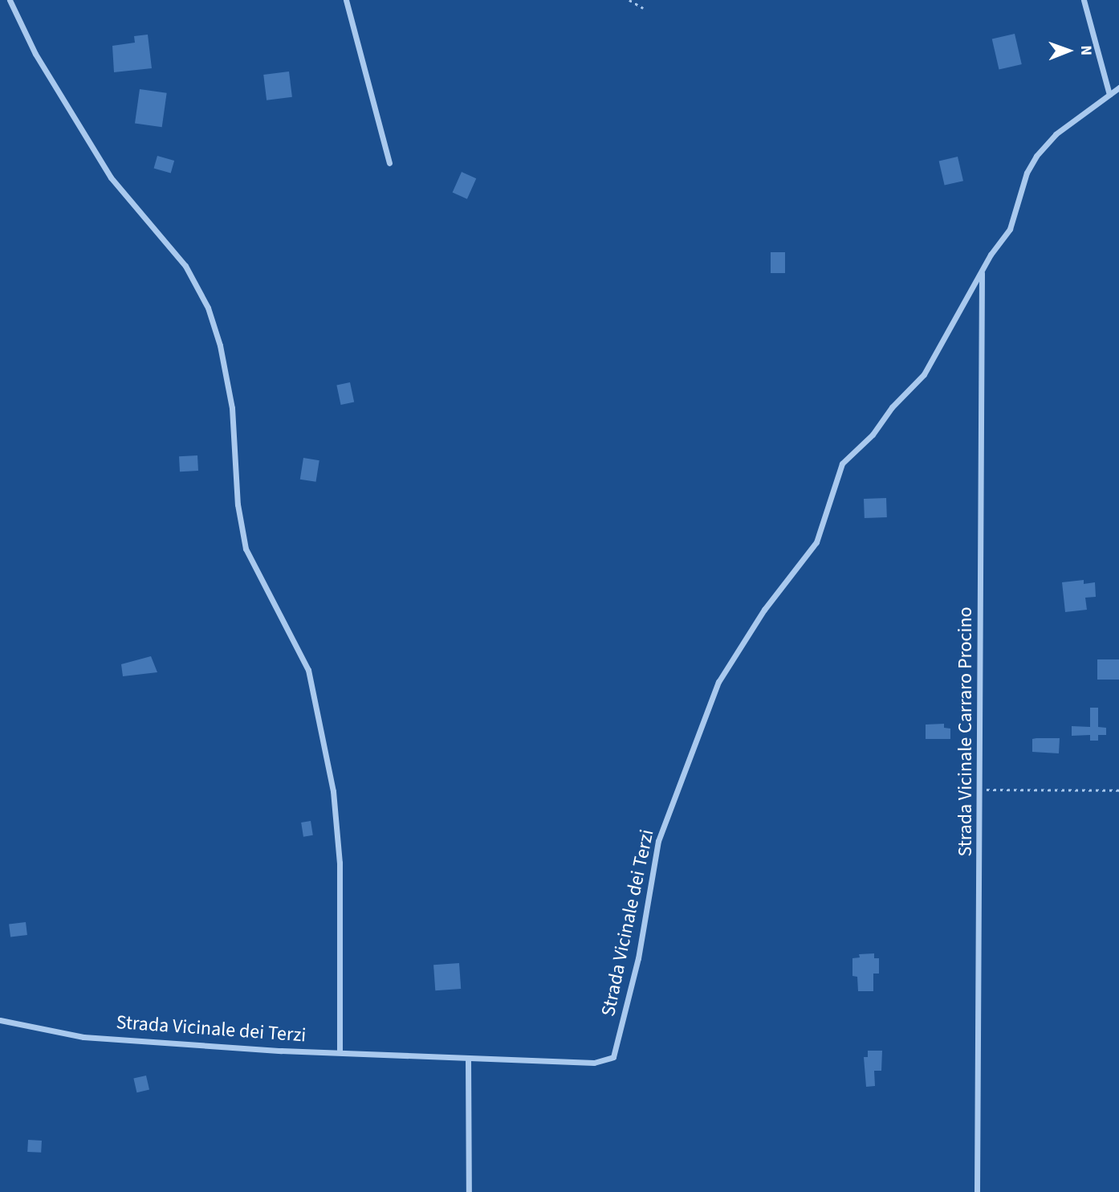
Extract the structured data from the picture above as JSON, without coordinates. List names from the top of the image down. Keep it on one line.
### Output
{"streets":{"street":["Strada Vicinale Carraro Procino","Strada Vicinale dei Terzi"]},"crossings":[["Strada Vicinale Carraro Procino","Strada Vicinale dei Terzi"]],"north":"right"}
